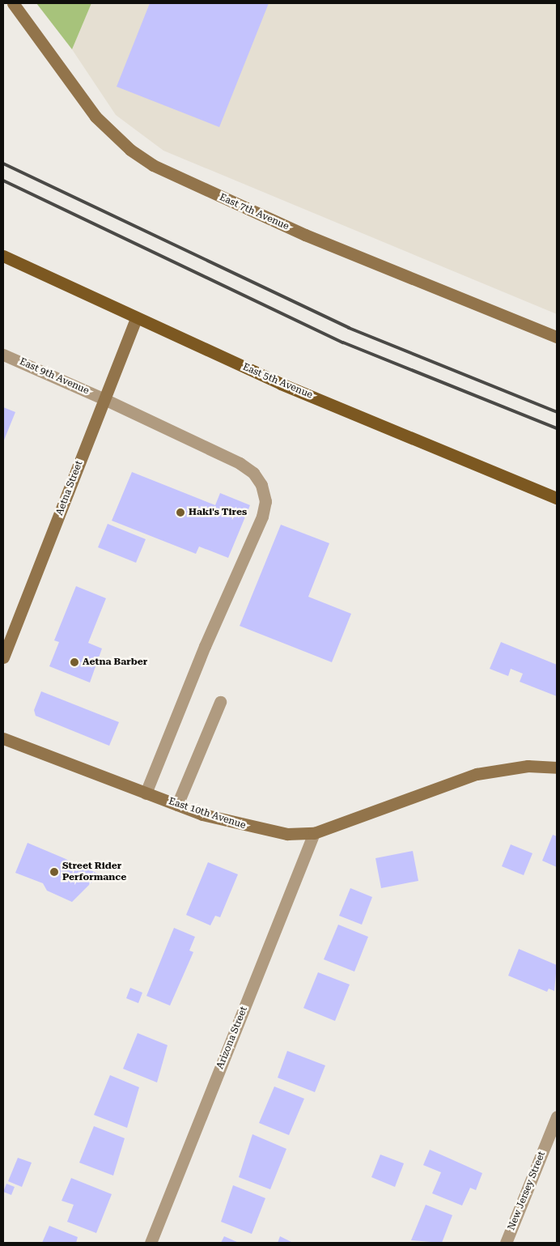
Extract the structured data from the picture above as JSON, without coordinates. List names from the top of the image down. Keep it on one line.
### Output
{"streets":{"main road":["East 5th Avenue"],"street":["East 7th Avenue","East 9th Avenue","Aetna Street","East 10th Avenue","Arizona Street","New Jersey Street"]},"crossings":[["East 9th Avenue","Aetna Street"],["East 9th Avenue","East 10th Avenue"],["East 5th Avenue","Aetna Street"],["East 10th Avenue","Arizona Street"]],"places":["Haki's Tires","Aetna Barber","Street Rider Performance"]}
